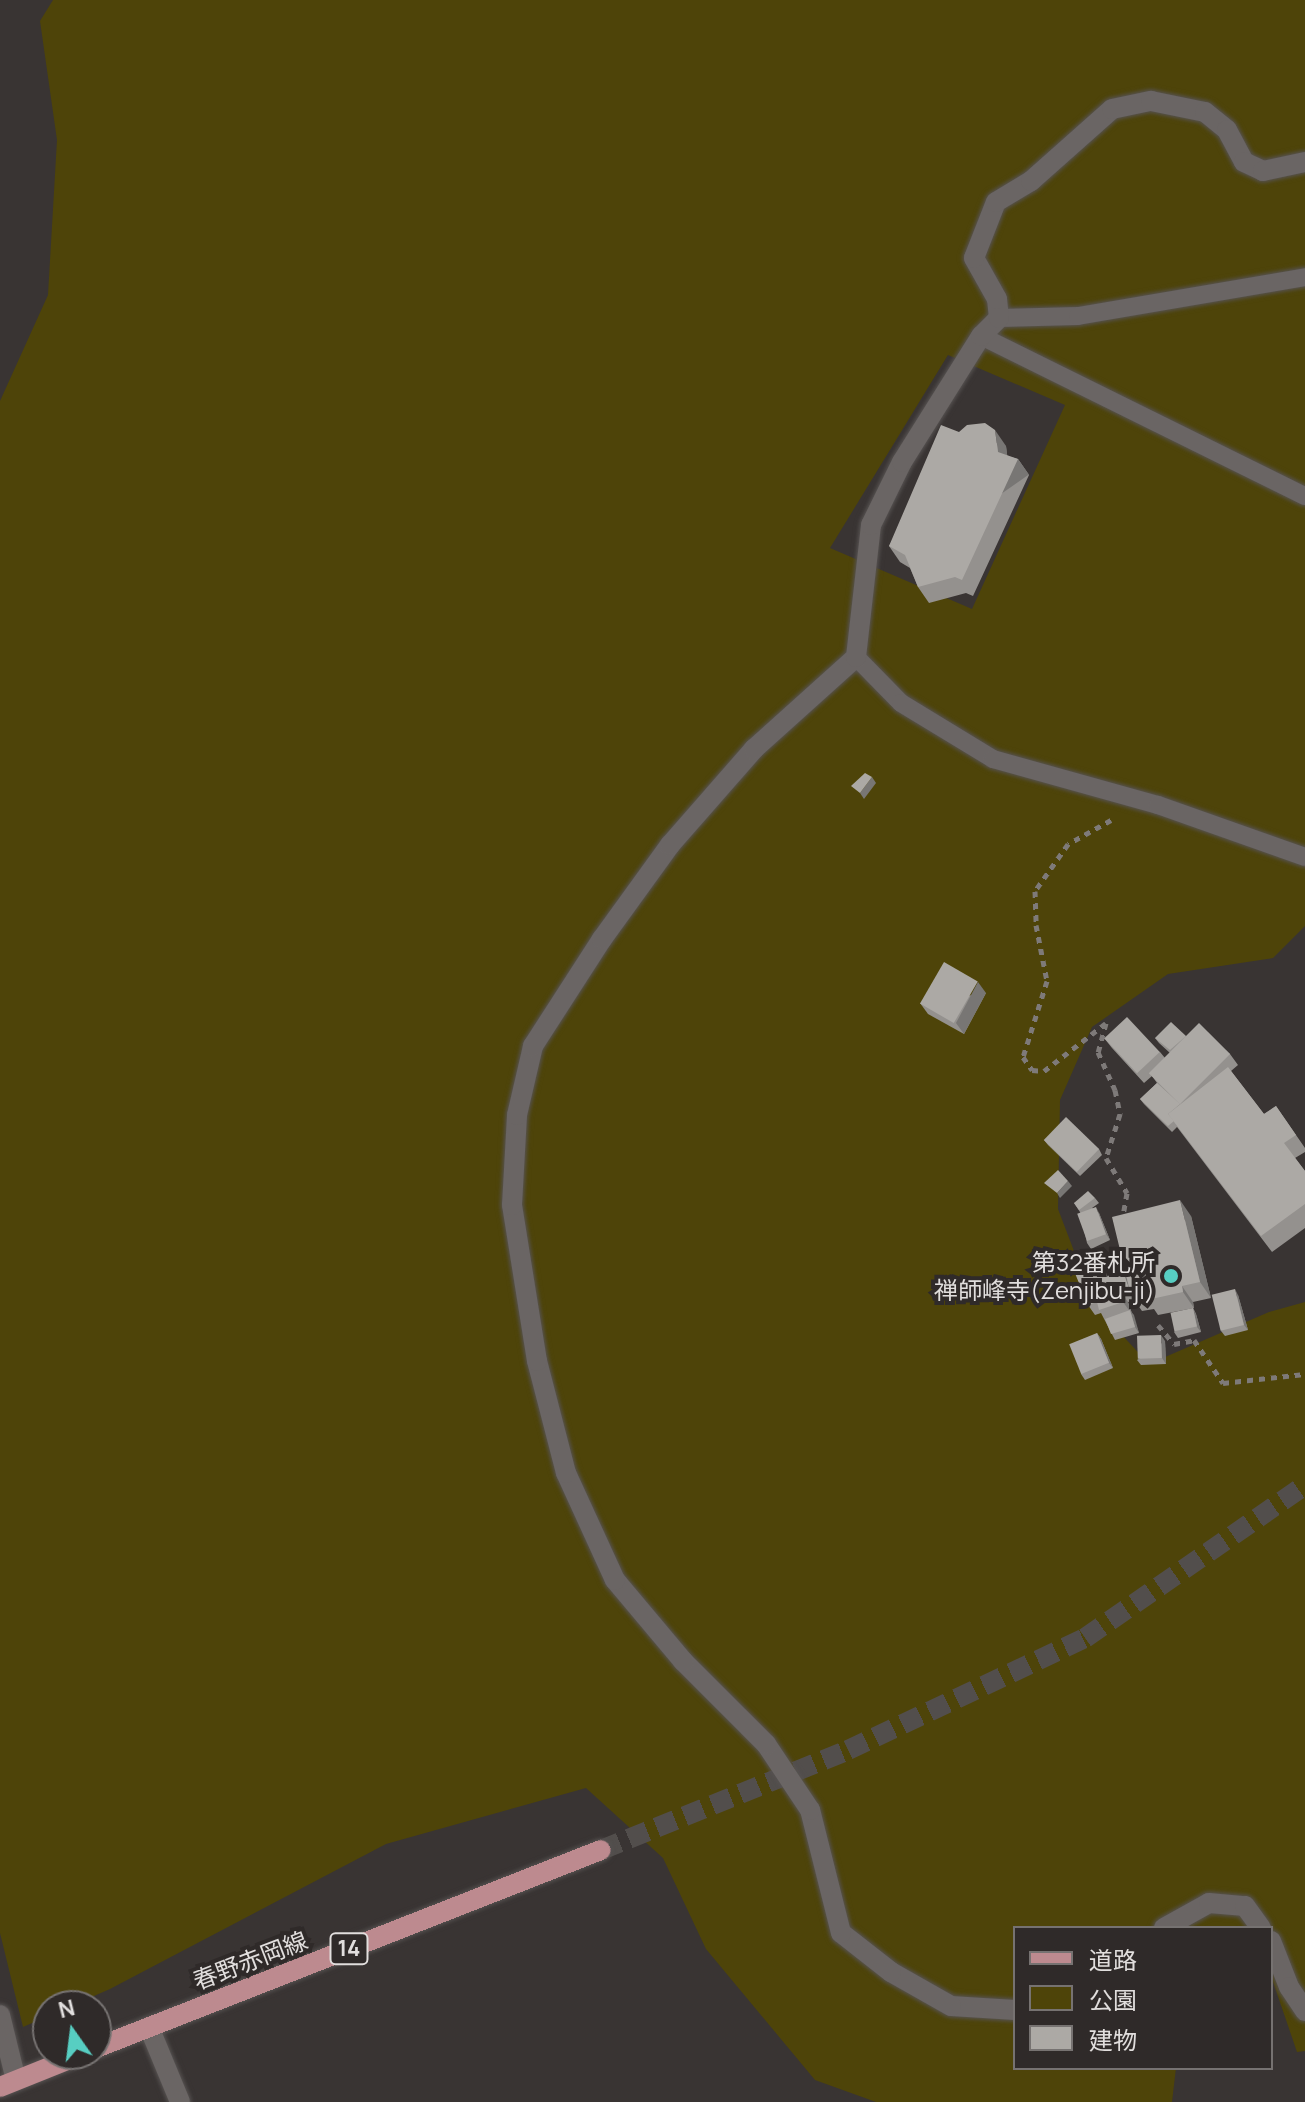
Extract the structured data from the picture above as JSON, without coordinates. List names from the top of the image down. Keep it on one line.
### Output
{"streets":{"main road":["14","春野赤岡線"]},"places":["第32番札所 禅師峰寺(Zenjibu-ji)"],"legend":["道路","公園","建物"],"north":"top"}
